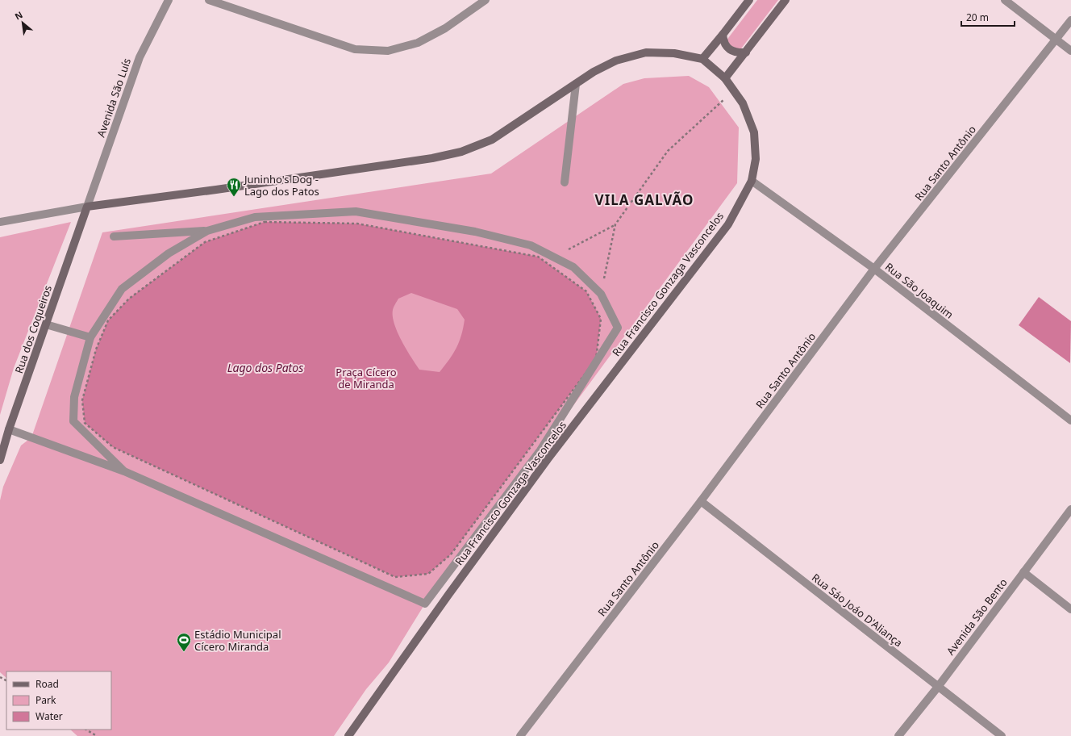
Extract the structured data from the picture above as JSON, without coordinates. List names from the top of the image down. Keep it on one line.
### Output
{"streets":{"street":["Avenida São Luís","Rua Santo Antônio","Rua Francisco Gonzaga Vasconcelos","Rua São Joaquim","Rua dos Coqueiros","Rua Sáo Joáo D'Aliança","Avenida São Bento"]},"crossings":[["Avenida São Luís","Rua Francisco Gonzaga Vasconcelos"],["Avenida São Luís","Rua dos Coqueiros"],["Rua Santo Antônio","Rua São Joaquim"],["Rua Santo Antônio","Rua Sáo Joáo D'Aliança"],["Rua Francisco Gonzaga Vasconcelos","Rua São Joaquim"],["Rua Francisco Gonzaga Vasconcelos","Rua dos Coqueiros"],["Rua Sáo Joáo D'Aliança","Avenida São Bento"]],"districts":["VILA GALVÃO"],"water":["Lago dos Patos"],"parks":["Praça Cícero de Miranda"],"places":{"restaurant":["Juninho's Dog - Lago dos Patos"],"sports":["Estádio Municipal Cícero Miranda"]},"legend":["Road","Park","Water"],"scale_bar":"20 m","north":"top left"}
